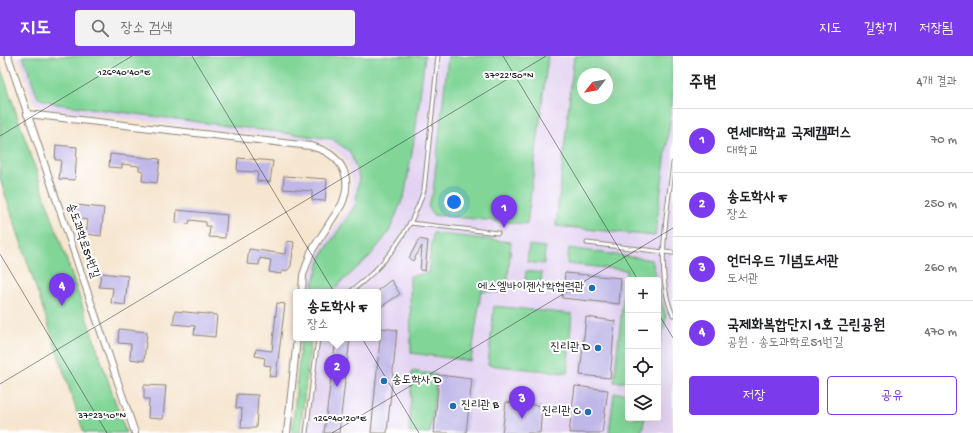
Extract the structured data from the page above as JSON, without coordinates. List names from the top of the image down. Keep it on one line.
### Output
{"streets":{"street":["송도과학로51번길"]},"places":["에스엘바이젠산학협력관","진리관 D","송도학사 D","진리관 B","진리관 C"],"north":"bottom left","page":{"header":"지도","search":"장소 검색","nav":["지도","길찾기","저장됨"],"heading":["주변","4개 결과"],"list":[{"mark":"1","name":"연세대학교 국제캠퍼스","note":"대학교","value":"70 m"},{"mark":"2","name":"송도학사 F","note":"장소","value":"250 m"},{"mark":"3","name":"언더우드 기념도서관","note":"도서관","value":"260 m"},{"mark":"4","name":"국제화복합단지 1호 근린공원","note":"공원 · 송도과학로51번길","value":"470 m"}],"pins":["1","4","2","3"],"map_buttons":["+","−"],"popup":["송도학사 F","장소"],"buttons":["저장","공유"]},"coordinates":["126°40'40\"E","37°22'50\"N","37°23'10\"N","126°40'20\"E"]}
